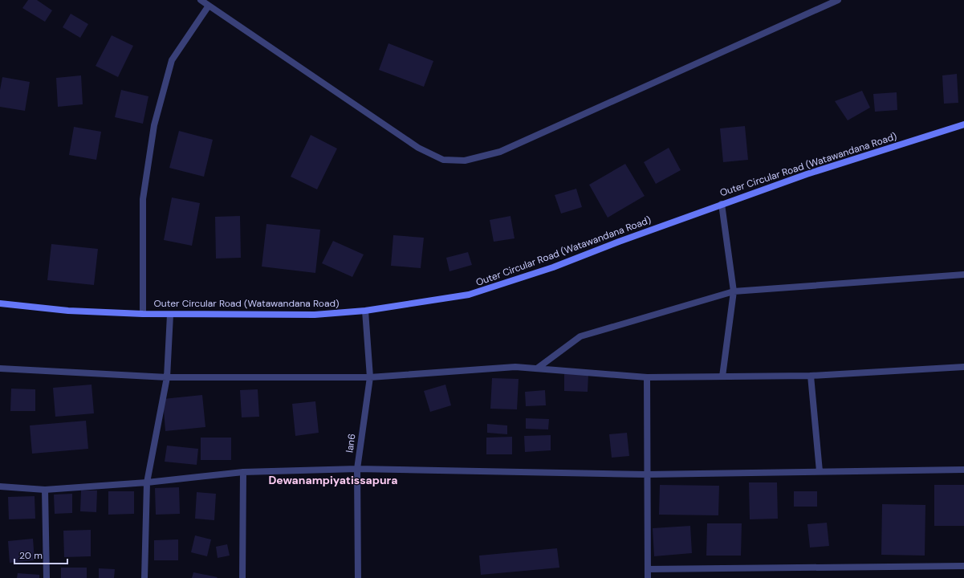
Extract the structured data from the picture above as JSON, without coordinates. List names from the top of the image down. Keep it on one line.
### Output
{"streets":{"main road":["Outer Circular Road (Watawandana Road)"],"street":["lan6"]},"crossings":[["Outer Circular Road (Watawandana Road)","lan6"]],"districts":["Dewanampiyatissapura"],"scale_bar":"20 m"}
